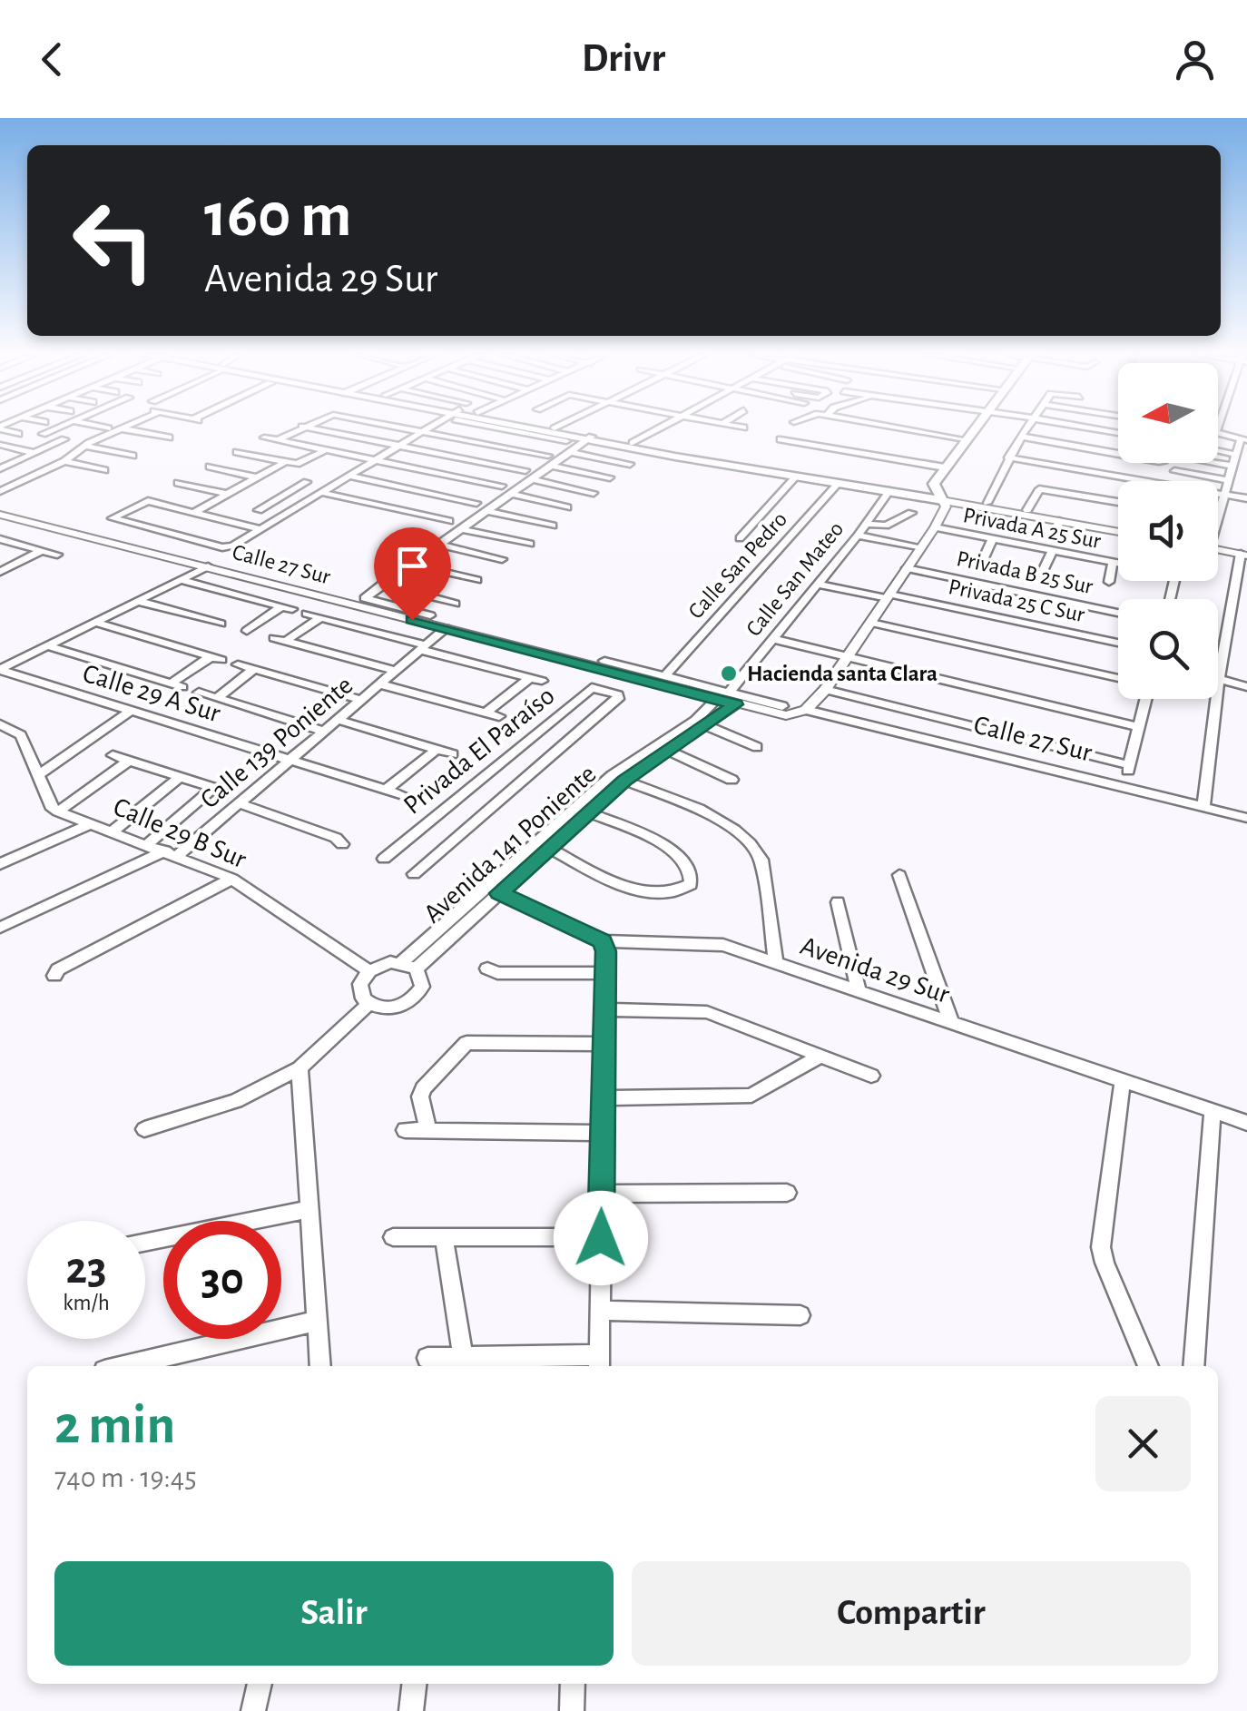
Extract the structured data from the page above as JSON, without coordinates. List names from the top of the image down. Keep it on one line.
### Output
{"streets":{"street":["Privada A 25 Sur","Calle 27 Sur","Calle San Pedro","Privada B 25 Sur","Calle San Mateo","Privada 25 C Sur","Calle 29 A Sur","Calle 139 Poniente","Privada El Paraíso","Calle 29 B Sur","Avenida 141 Poniente","Avenida 29 Sur"]},"crossings":[["Calle 27 Sur","Calle 139 Poniente"],["Calle 27 Sur","Privada El Paraíso"],["Calle 27 Sur","Avenida 141 Poniente"],["Calle San Mateo","Privada 25 C Sur"],["Calle 29 A Sur","Calle 139 Poniente"],["Calle 139 Poniente","Calle 29 B Sur"],["Calle 29 B Sur","Avenida 141 Poniente"],["Avenida 141 Poniente","Avenida 29 Sur"]],"places":["Hacienda santa Clara"],"north":"left","page":{"header":"Drivr","turn":["160 m","Avenida 29 Sur"],"speed":"23 km/h","limit":"30","heading":["2 min","740 m · 19:45"],"buttons":["Salir","Compartir"]}}
